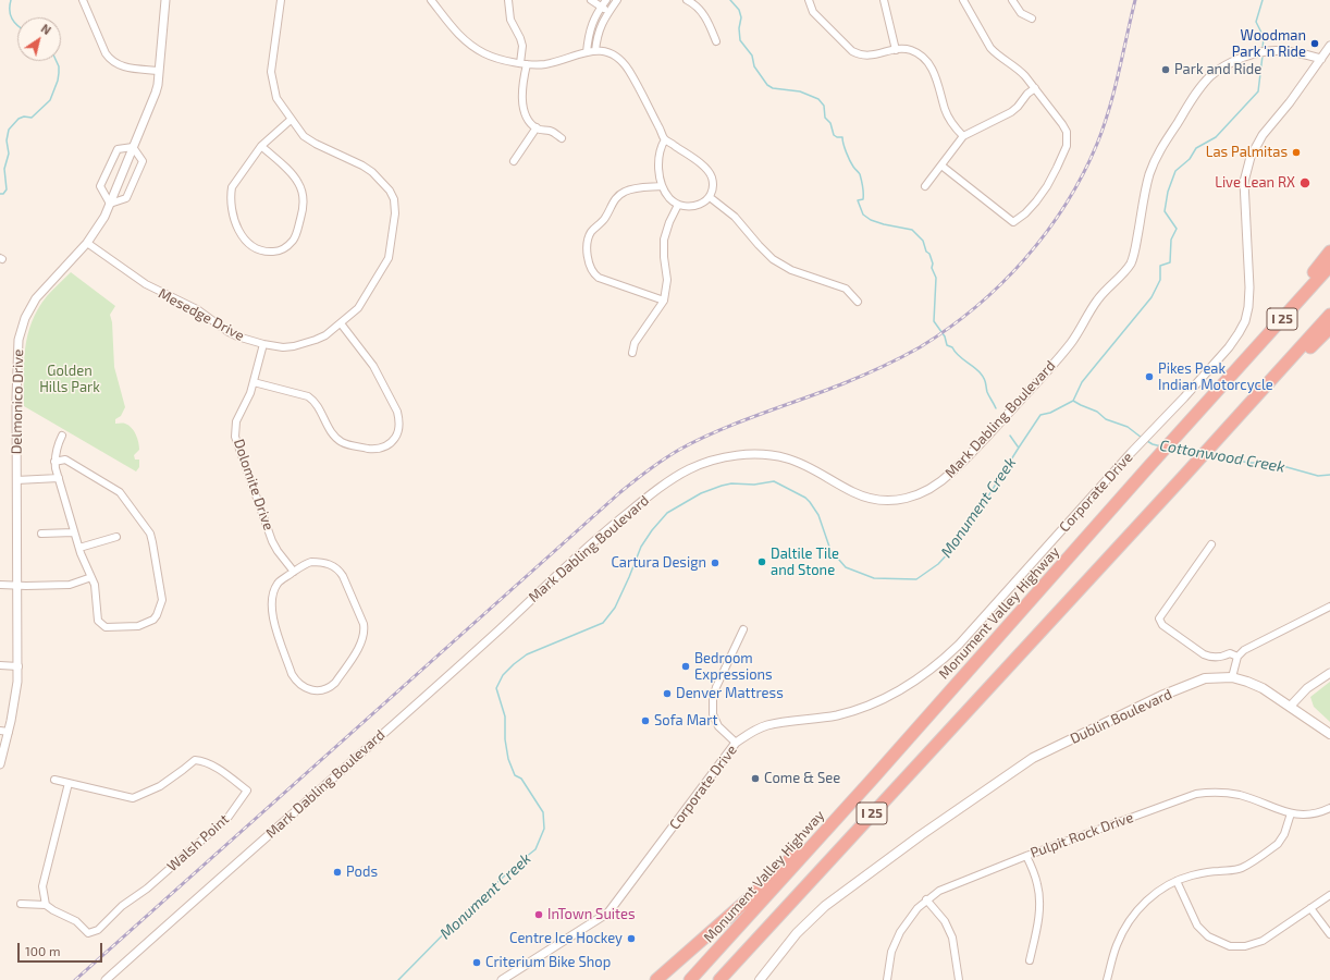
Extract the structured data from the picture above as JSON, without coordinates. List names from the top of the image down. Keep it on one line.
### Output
{"streets":{"highway":["I 25","Monument Valley Highway"],"main road":["Dublin Boulevard"],"street":["Mesedge Drive","Delmonico Drive","Mark Dabling Boulevard","Dolomite Drive","Corporate Drive","Pulpit Rock Drive","Walsh Point"]},"crossings":[["Mesedge Drive","Delmonico Drive"],["Mesedge Drive","Dolomite Drive"],["Mark Dabling Boulevard","Corporate Drive"]],"water":["Cottonwood Creek","Monument Creek"],"parks":["Golden Hills Park"],"places":["Woodman Park 'n Ride","Park and Ride","Las Palmitas","Live Lean RX","Pikes Peak Indian Motorcycle","Daltile Tile and Stone","Cartura Design","Bedroom Expressions","Denver Mattress","Sofa Mart","Come & See","Pods","InTown Suites","Centre Ice Hockey","Criterium Bike Shop"],"scale_bar":"100 m","north":"top right"}
